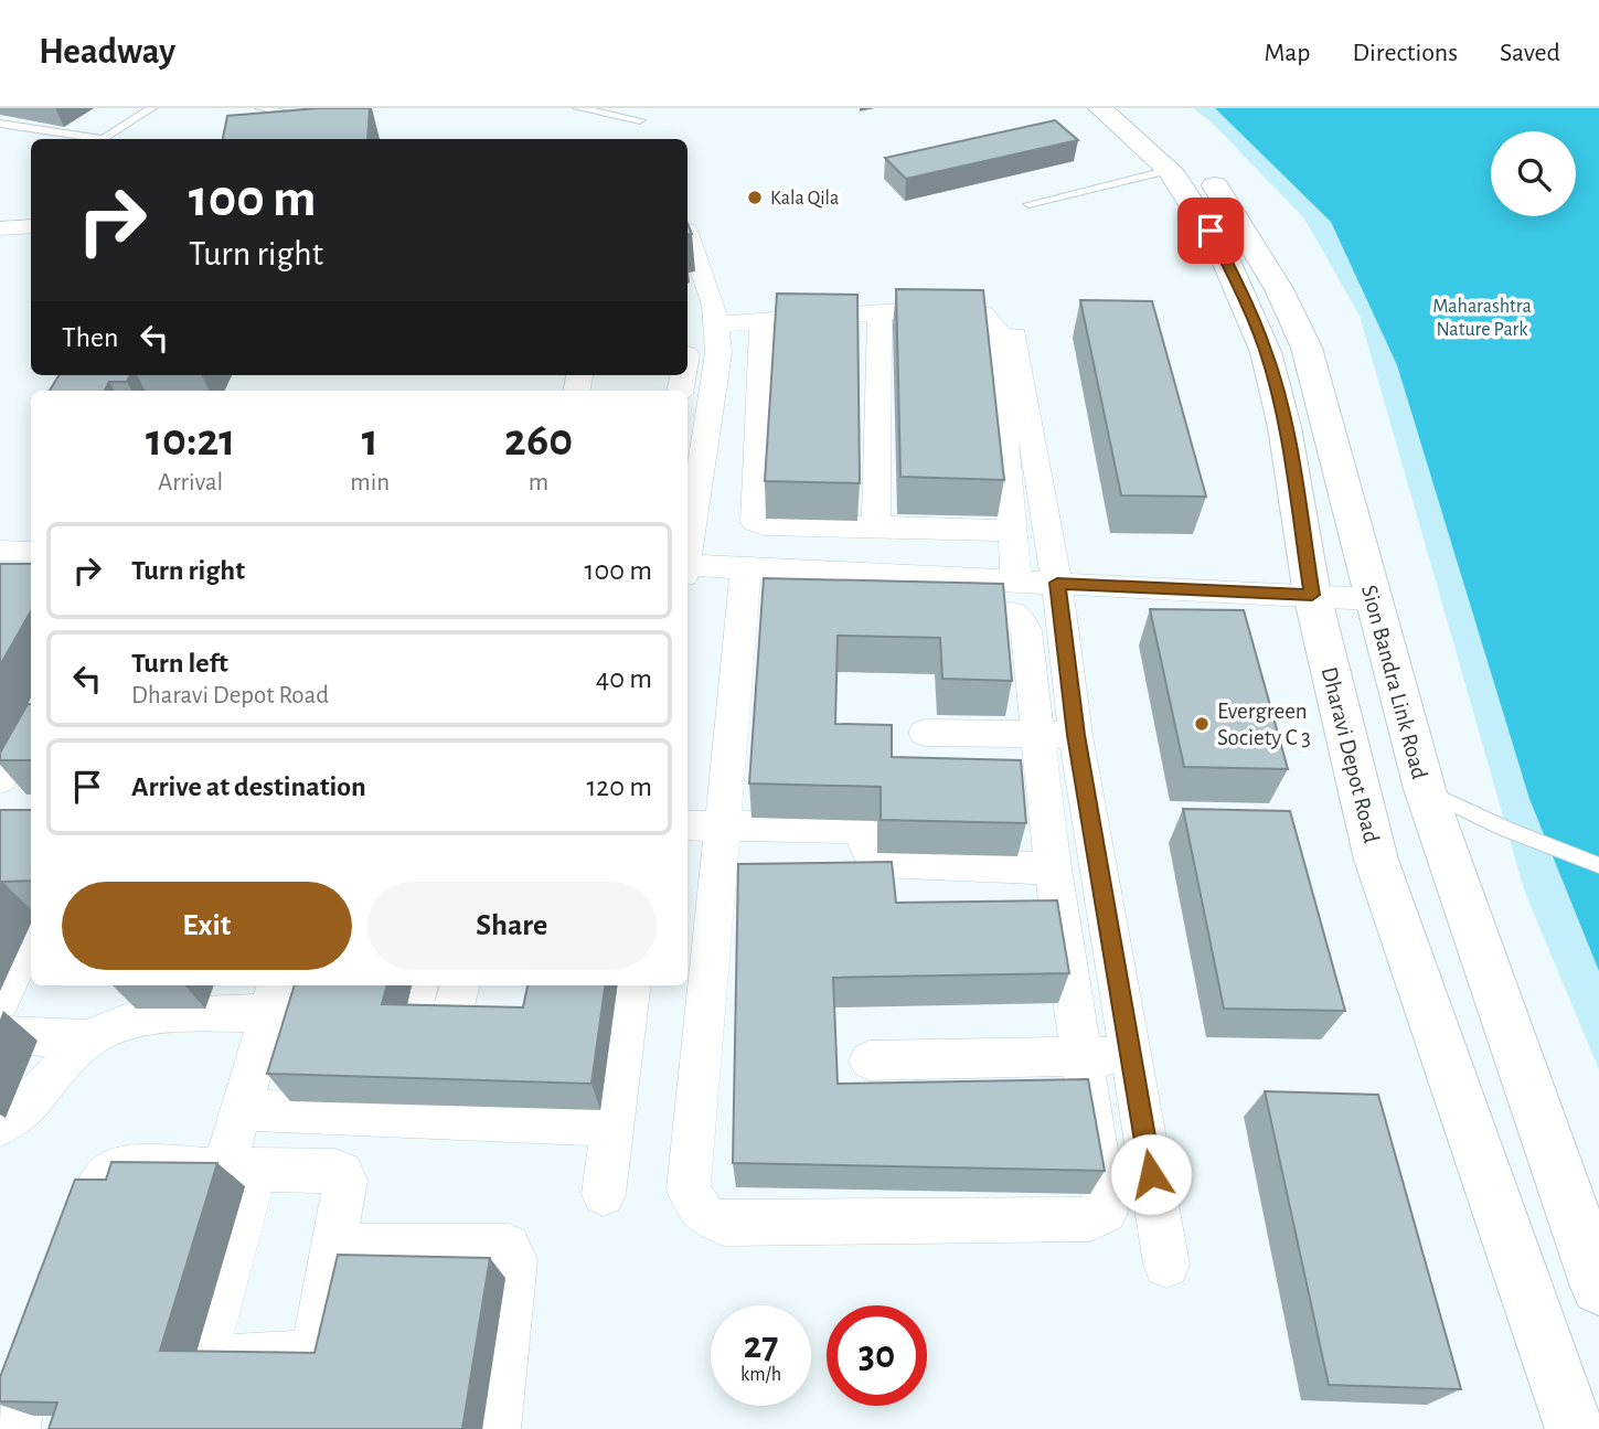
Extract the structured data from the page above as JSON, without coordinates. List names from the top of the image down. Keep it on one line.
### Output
{"streets":{"main road":["Sion Bandra Link Road","Dharavi Depot Road"]},"parks":["Maharashtra Nature Park"],"places":["Kala Qila","Evergreen Society C 3"],"page":{"header":"Headway","nav":["Map","Directions","Saved"],"turn":["100 m","Turn right"],"then":"Then","eta":["10:21","Arrival","1","min","260","m"],"list":[{"name":"Turn right","value":"100 m"},{"name":"Turn left","note":"Dharavi Depot Road","value":"40 m"},{"name":"Arrive at destination","value":"120 m"}],"buttons":["Exit","Share"],"speed":"27 km/h","limit":"30"}}
